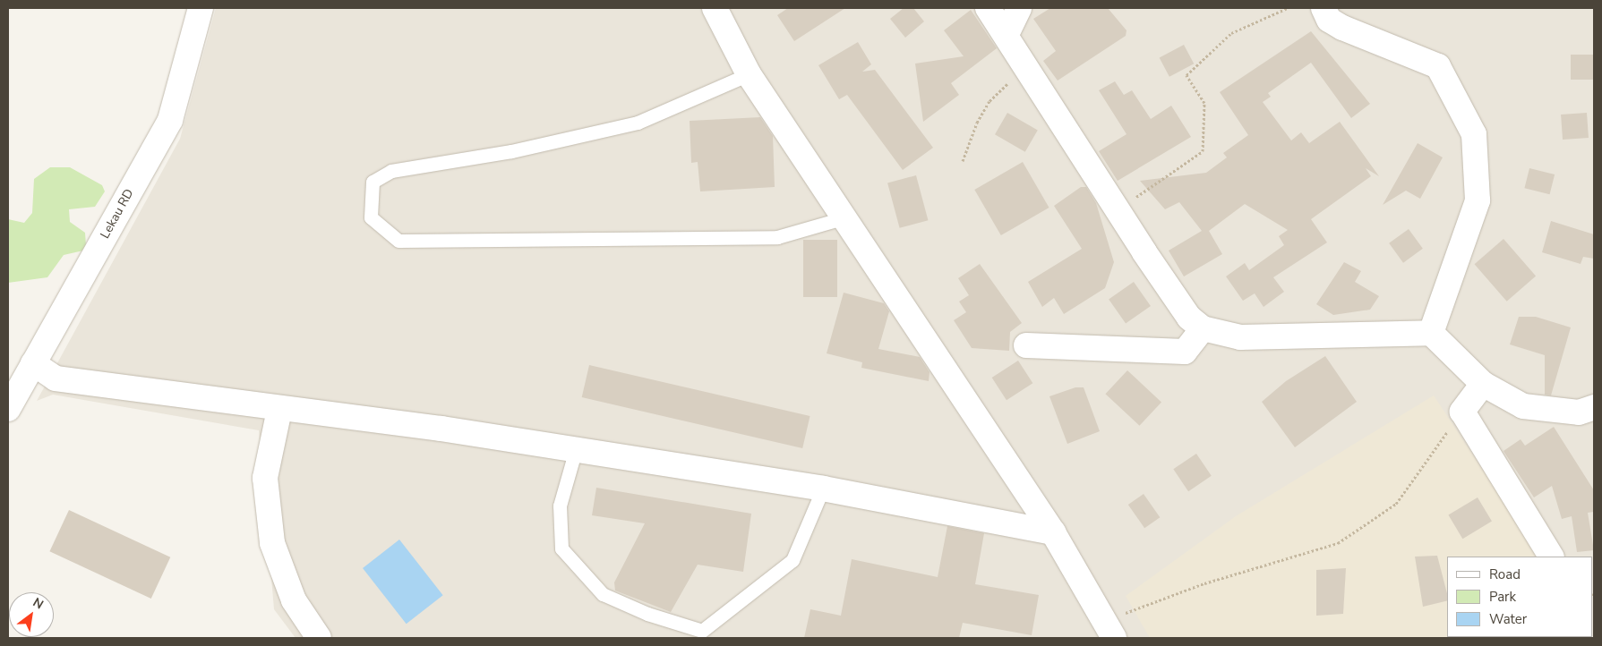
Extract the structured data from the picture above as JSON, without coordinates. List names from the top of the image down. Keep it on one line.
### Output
{"streets":{"street":["Lekau RD"]},"legend":["Road","Park","Water"],"north":"top right"}
